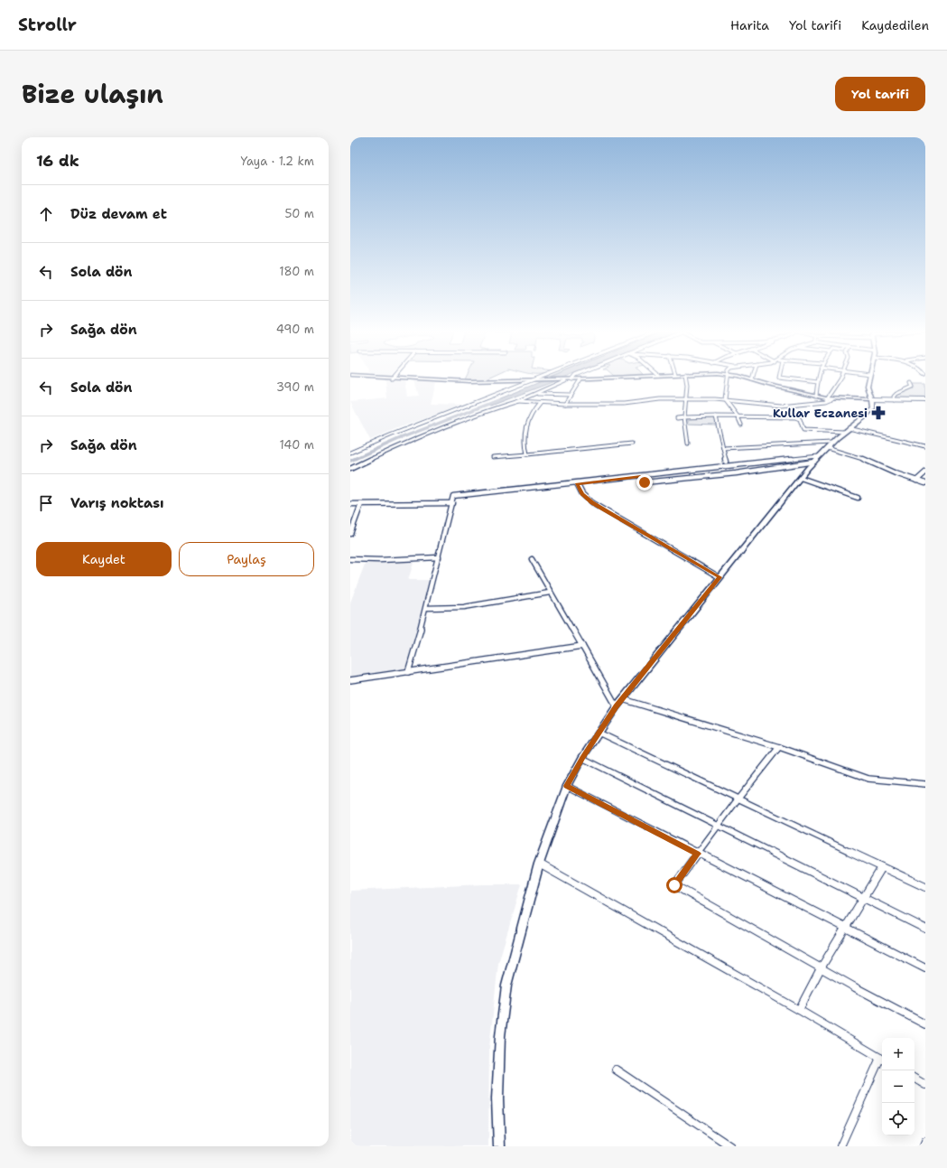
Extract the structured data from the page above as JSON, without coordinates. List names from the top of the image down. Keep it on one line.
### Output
{"places":{"pharmacy":["Kullar Eczanesi"]},"page":{"header":"Strollr","nav":["Harita","Yol tarifi","Kaydedilen"],"title":"Bize ulaşın","buttons":["Yol tarifi",["Kaydet","Paylaş"]],"heading":["16 dk","Yaya · 1.2 km"],"list":[["Düz devam et","50 m"],["Sola dön","180 m"],["Sağa dön","490 m"],["Sola dön","390 m"],["Sağa dön","140 m"],"Varış noktası"],"map_buttons":["+","−"]}}
